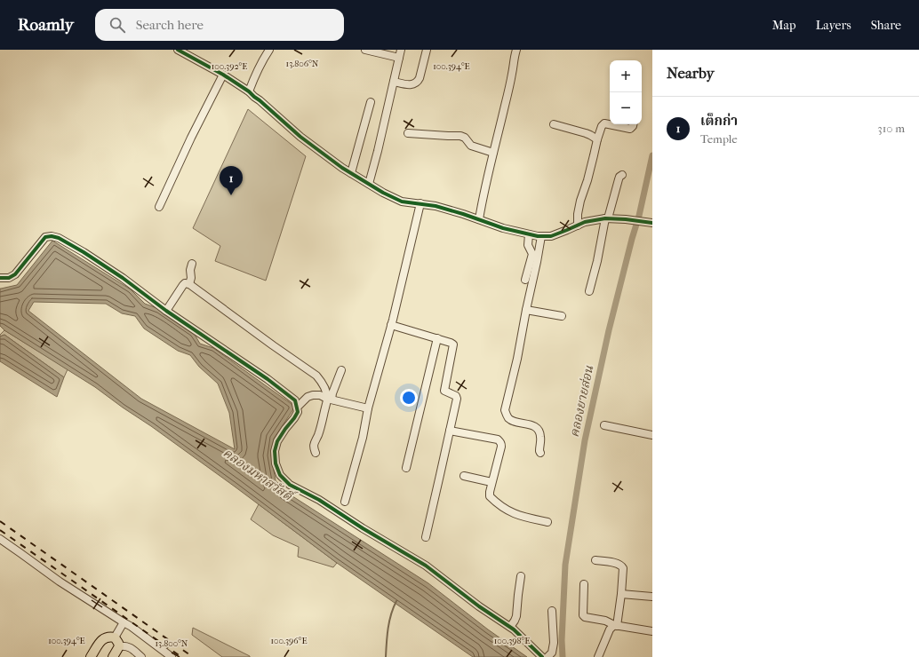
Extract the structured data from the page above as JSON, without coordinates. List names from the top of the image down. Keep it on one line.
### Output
{"water":["คลองยายส่อน","คลองมหาสวัสดิ์"],"page":{"header":"Roamly","search":"Search here","nav":["Map","Layers","Share"],"heading":"Nearby","map_buttons":["+","−"],"list":[{"mark":"1","name":"เต็กก่า","note":"Temple","value":"310 m"}],"pins":"1"},"coordinates":["13.806°N","100.392°E","100.394°E","100.396°E","100.398°E","13.800°N"]}
